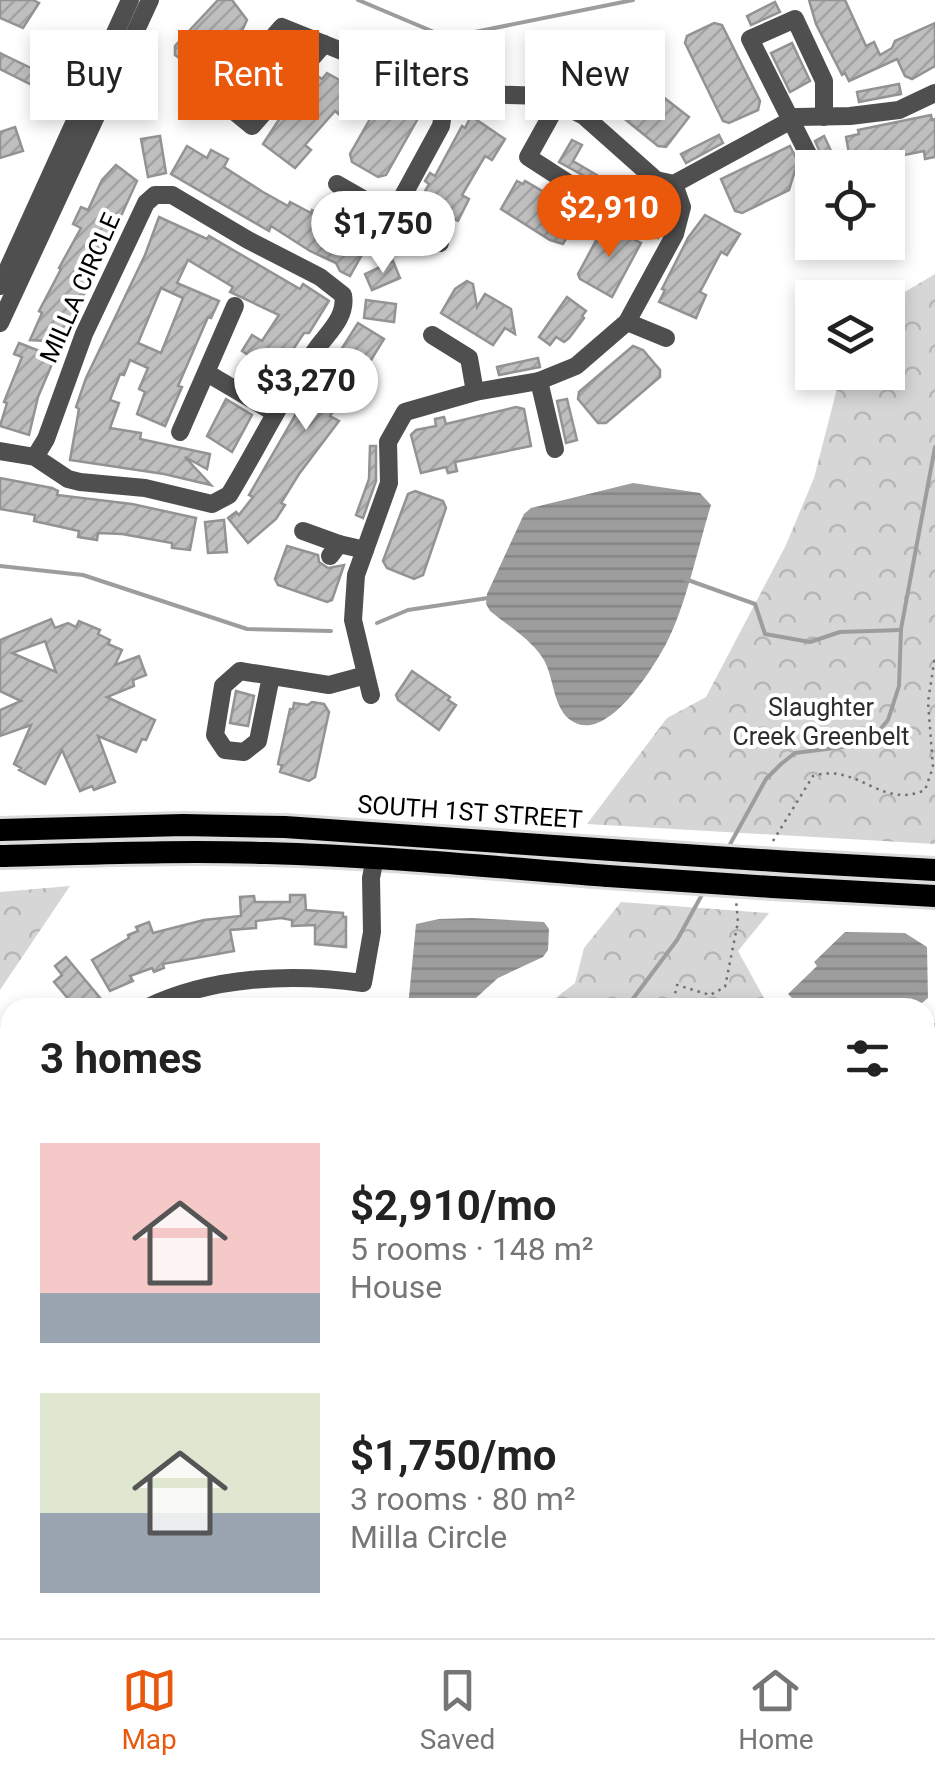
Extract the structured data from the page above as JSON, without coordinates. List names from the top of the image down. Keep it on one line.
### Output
{"streets":{"main road":["SOUTH 1ST STREET"],"street":["MILLA CIRCLE"]},"parks":["Slaughter Creek Greenbelt"],"page":{"chip":["Buy","Rent","Filters","New"],"price":["$2,910","$1,750","$3,270"],"heading":"3 homes","list":[{"name":"$2,910/mo","note":"5 rooms · 148 m² · House"},{"name":"$1,750/mo","note":"3 rooms · 80 m² · Milla Circle"}],"tabs":["Map","Saved","Home"]}}
